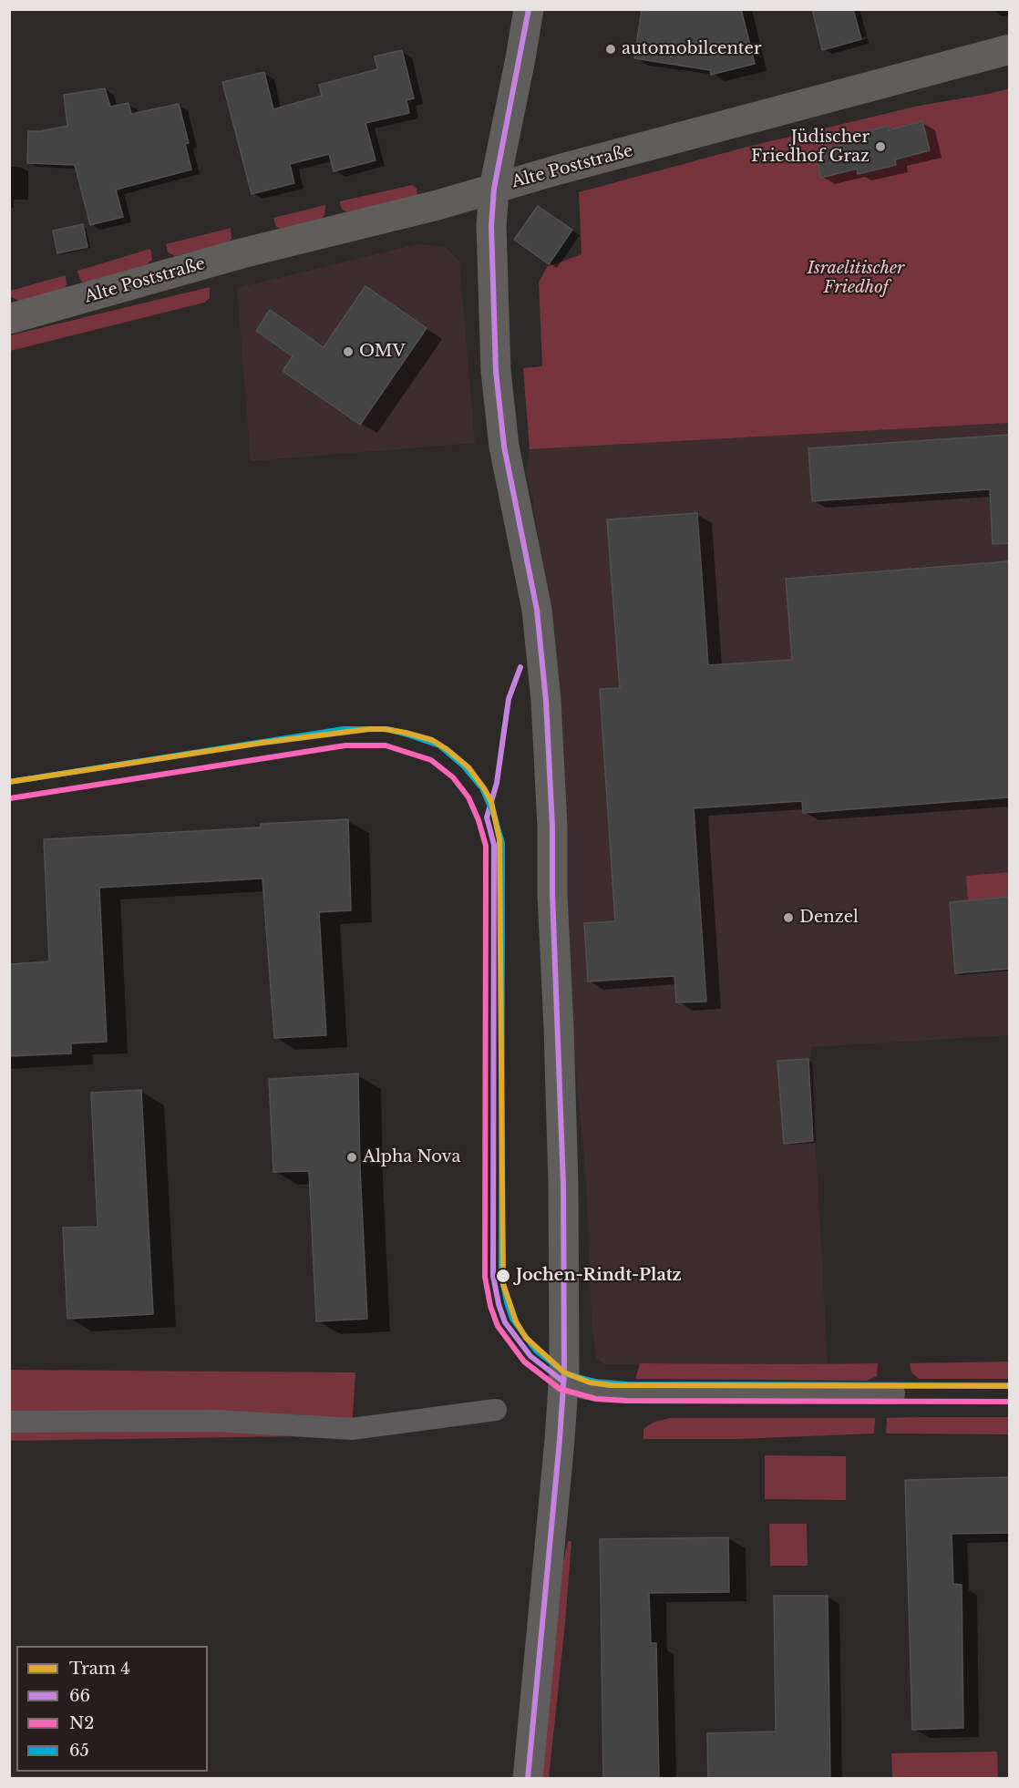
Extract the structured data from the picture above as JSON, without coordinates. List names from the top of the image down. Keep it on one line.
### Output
{"streets":{"main road":["Alte Poststraße"]},"parks":["Israelitischer Friedhof"],"places":["automobilcenter","Jüdischer Friedhof Graz","OMV","Denzel","Alpha Nova","Jochen-Rindt-Platz"],"lines":["transit line 66","tram line 4","transit line 65","transit line N2"],"legend":["Tram 4","66","N2","65"]}
